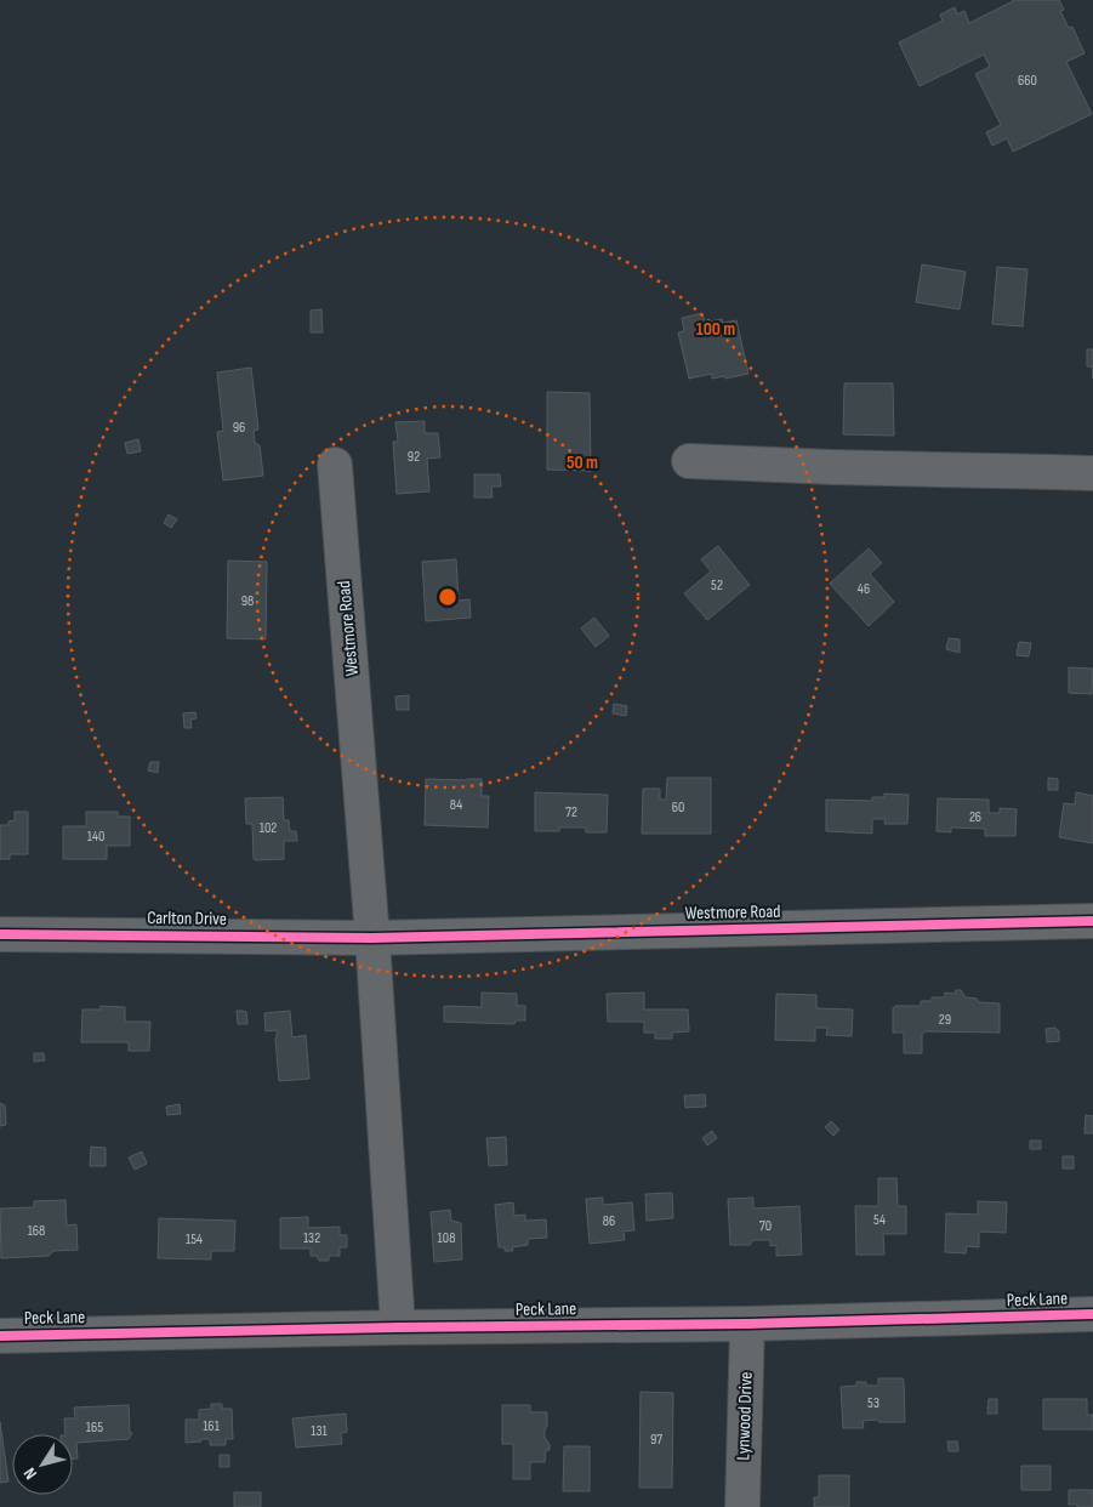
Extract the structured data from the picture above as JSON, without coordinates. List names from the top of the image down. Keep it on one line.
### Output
{"streets":{"street":["Westmore Road","Carlton Drive","Peck Lane","Lynwood Drive"]},"crossings":[["Westmore Road","Carlton Drive"],["Westmore Road","Peck Lane"],["Peck Lane","Lynwood Drive"]],"house_numbers":["660","96","92","52","46","98","84","60","72","26","102","140","29","54","86","70","168","132","108","154","53","161","165","131","97"],"north":"bottom left","rings":["100 m","50 m"]}
